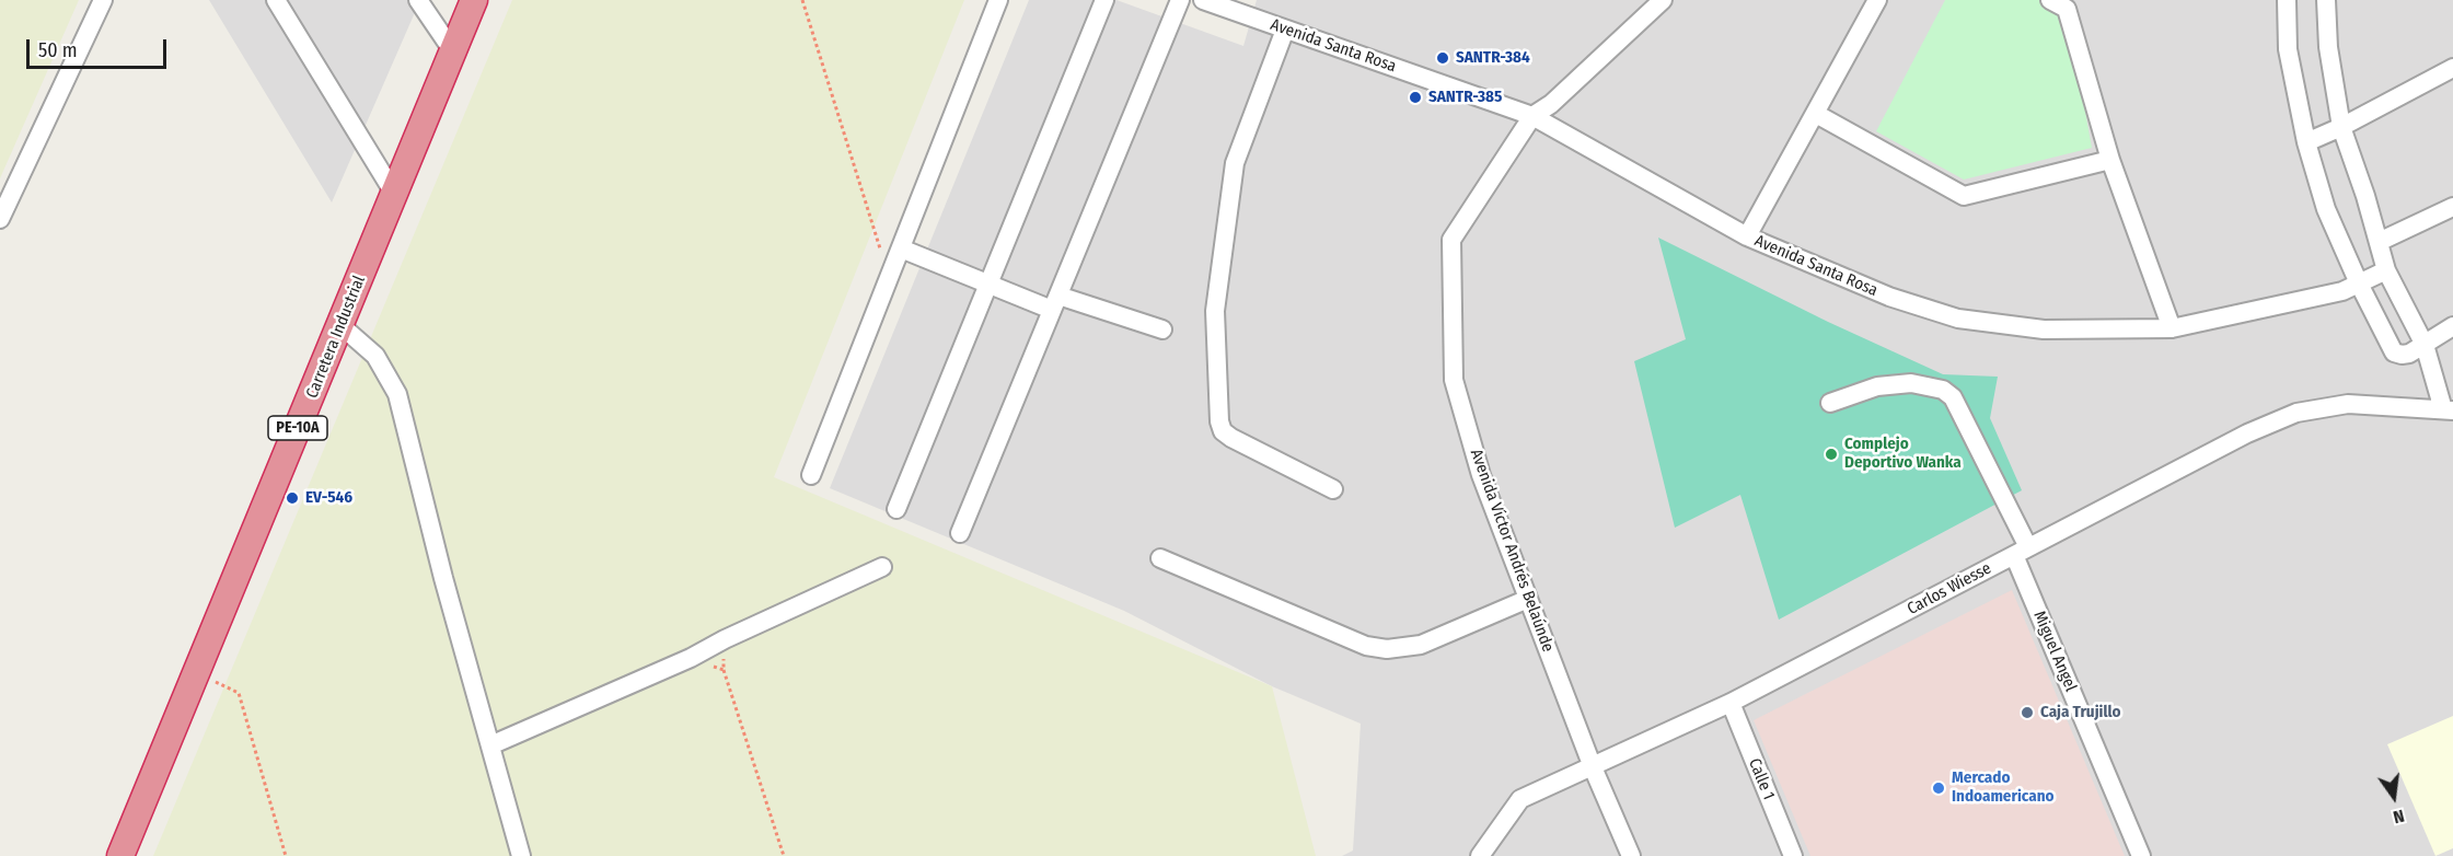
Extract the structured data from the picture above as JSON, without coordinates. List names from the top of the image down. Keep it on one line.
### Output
{"streets":{"highway":["Carretera Industrial","PE-10A"],"street":["Avenida Santa Rosa","Avenida Víctor Andrés Belaúnde","Carlos Wiesse","Miguel Angel","Calle 1"]},"crossings":[["Avenida Santa Rosa","Avenida Víctor Andrés Belaúnde"],["Avenida Víctor Andrés Belaúnde","Carlos Wiesse"],["Carlos Wiesse","Miguel Angel"],["Carlos Wiesse","Calle 1"]],"places":["SANTR-384","SANTR-385","Complejo Deportivo Wanka","EV-546","Caja Trujillo","Mercado Indoamericano"],"scale_bar":"50 m","north":"bottom"}
